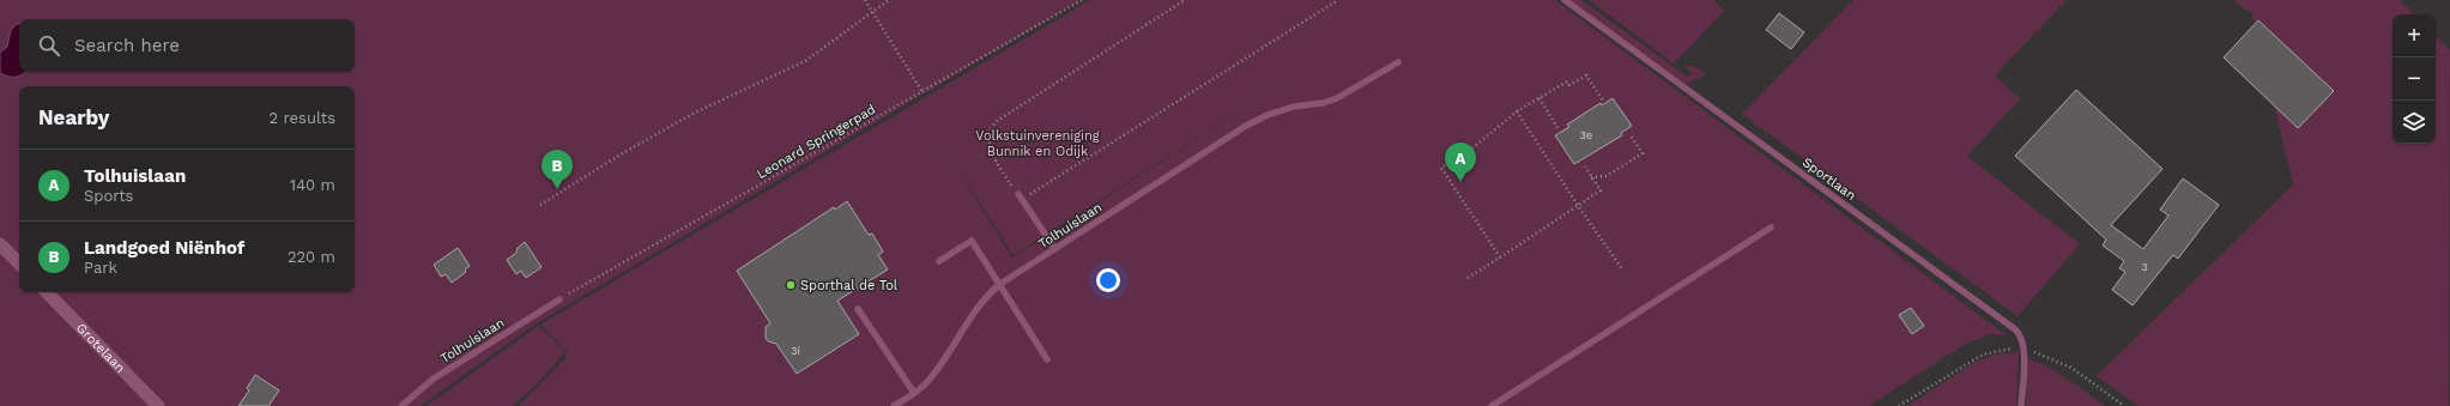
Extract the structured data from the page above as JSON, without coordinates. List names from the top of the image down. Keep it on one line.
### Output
{"streets":{"street":["Grotelaan"],"lane":["Sportlaan","Tolhuislaan"],"path":["Leonard Springerpad"]},"crossings":[["Leonard Springerpad","Tolhuislaan"]],"parks":["Volkstuinvereniging Bunnik en Odijk"],"places":["Sporthal de Tol"],"house_numbers":["3e","3","3i"],"page":{"map_buttons":["+","−"],"search":"Search here","heading":["Nearby","2 results"],"pins":["A","B"],"list":[{"mark":"A","name":"Tolhuislaan","note":"Sports","value":"140 m"},{"mark":"B","name":"Landgoed Niënhof","note":"Park","value":"220 m"}]}}
